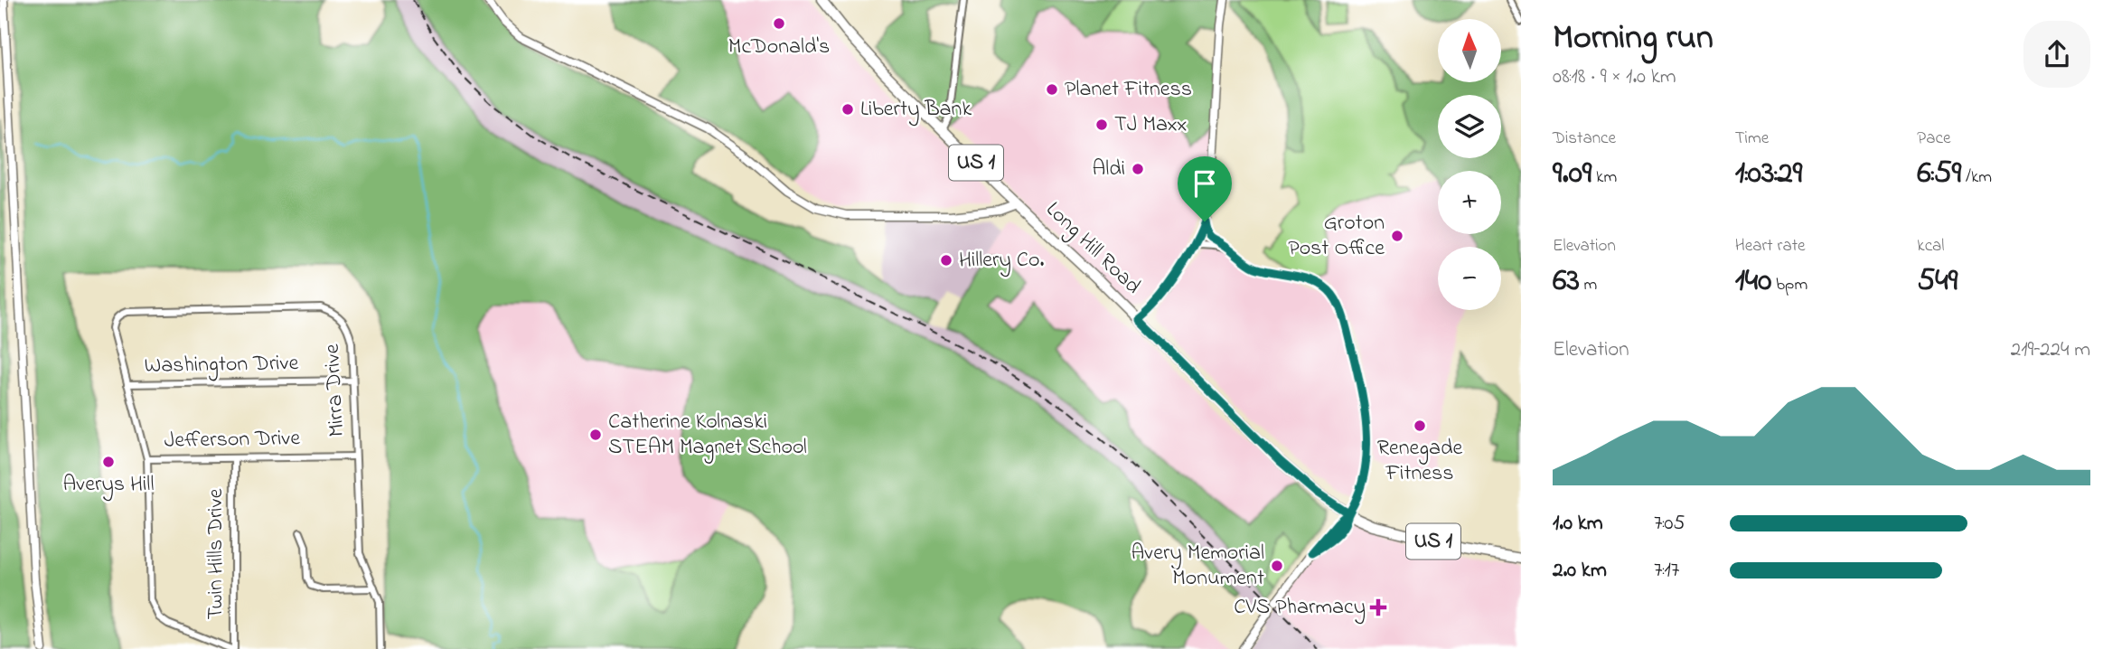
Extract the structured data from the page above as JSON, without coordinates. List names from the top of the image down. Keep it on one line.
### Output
{"streets":{"main road":["US 1","Long Hill Road"],"street":["Washington Drive","Mirra Drive","Jefferson Drive","Twin Hills Drive"]},"crossings":[["US 1","Long Hill Road"],["Washington Drive","Mirra Drive"],["Mirra Drive","Jefferson Drive"],["Jefferson Drive","Twin Hills Drive"]],"places":{"other":["McDonald's","Planet Fitness","Liberty Bank","TJ Maxx","Aldi","Groton Post Office","Hillery Co.","Renegade Fitness","Catherine Kolnaski STEAM Magnet School","Averys Hill","Avery Memorial Monument"],"health":["CVS Pharmacy"]},"north":"top","page":{"heading":["Morning run","08:18 · 9 × 1.0 km"],"map_buttons":["+","−"],"stats":[["Distance","9.09 km"],["Time","1:03:29"],["Pace","6:59 /km"],["Elevation","63 m"],["Heart rate","140 bpm"],["kcal","549"]],"chart":["Elevation","219–224 m"],"list":[{"name":"1.0 km","note":"7:05"},{"name":"2.0 km","note":"7:17"}]}}
